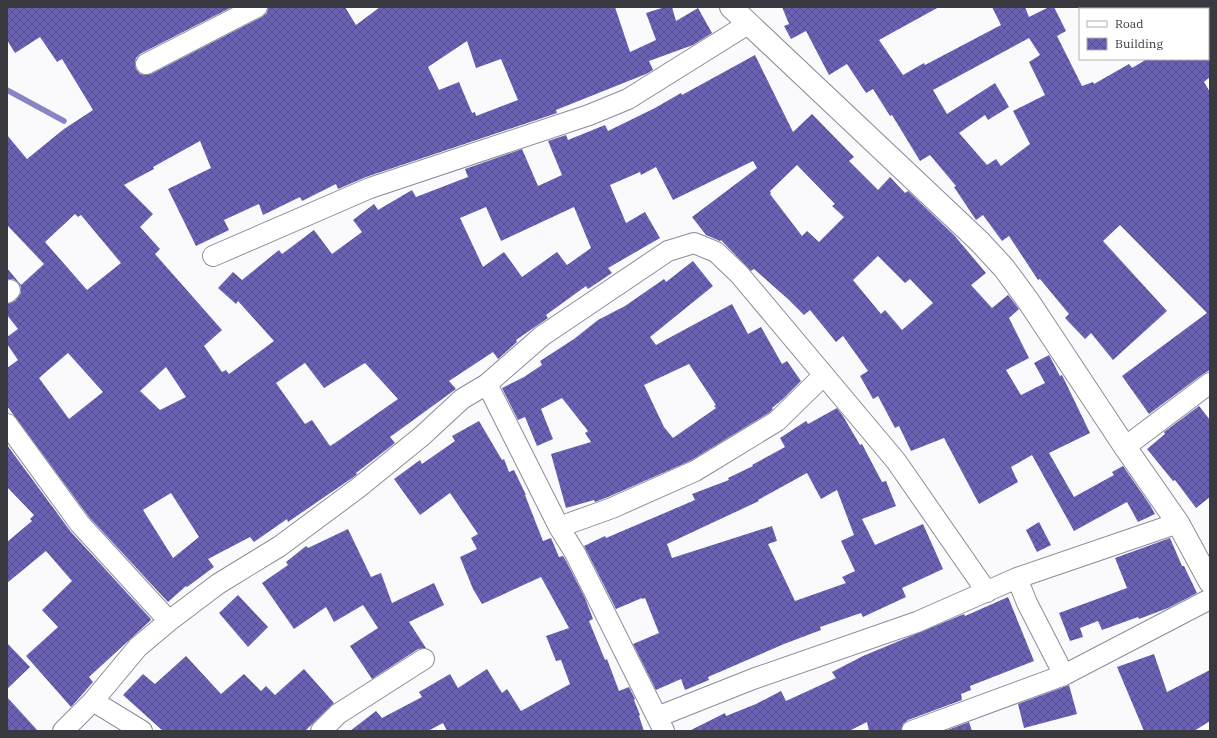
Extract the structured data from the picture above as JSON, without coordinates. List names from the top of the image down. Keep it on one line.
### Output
{"legend":["Road","Building"]}
